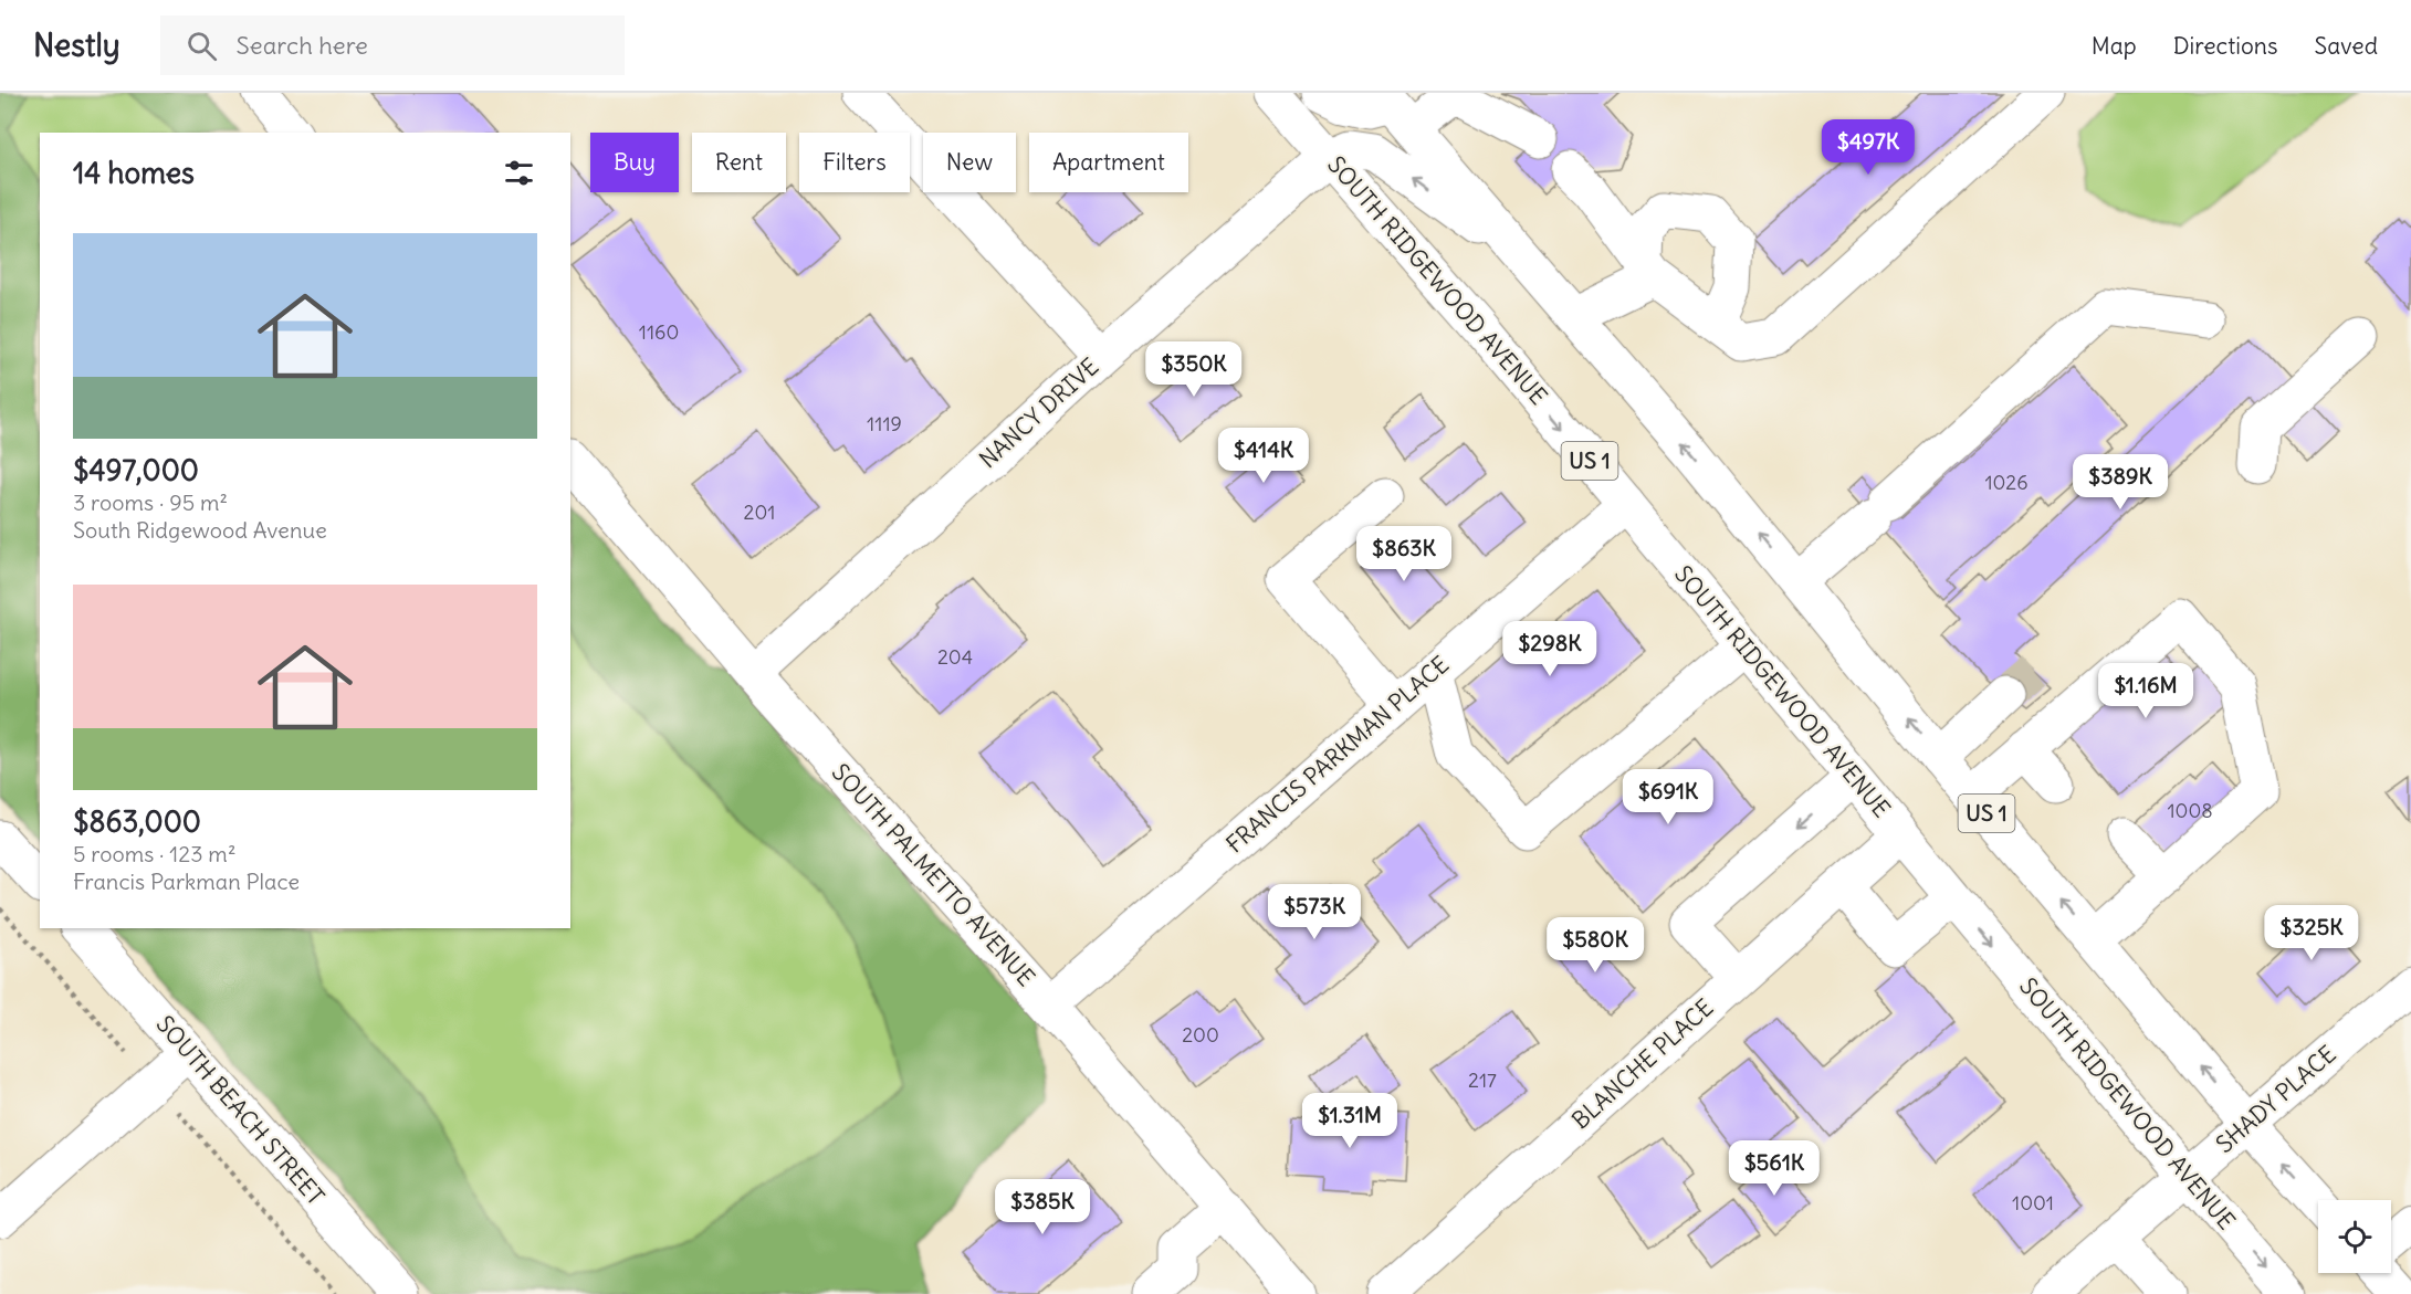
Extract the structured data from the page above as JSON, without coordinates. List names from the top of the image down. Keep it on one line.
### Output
{"streets":{"street":["SOUTH RIDGEWOOD AVENUE","NANCY DRIVE","US 1","FRANCIS PARKMAN PLACE","SOUTH PALMETTO AVENUE","BLANCHE PLACE","SHADY PLACE","SOUTH BEACH STREET"]},"crossings":[["SOUTH RIDGEWOOD AVENUE","NANCY DRIVE"],["SOUTH RIDGEWOOD AVENUE","FRANCIS PARKMAN PLACE"],["SOUTH RIDGEWOOD AVENUE","BLANCHE PLACE"],["SOUTH RIDGEWOOD AVENUE","SHADY PLACE"],["NANCY DRIVE","SOUTH PALMETTO AVENUE"],["US 1","SHADY PLACE"],["FRANCIS PARKMAN PLACE","SOUTH PALMETTO AVENUE"]],"house_numbers":["1160","1119","1026","201","204","1008","200","217","1001"],"page":{"header":"Nestly","search":"Search here","nav":["Map","Directions","Saved"],"price":["$497K","$350K","$414K","$389K","$863K","$298K","$1.16M","$691K","$573K","$325K","$580K","$1.31M","$561K","$385K"],"chip":["Buy","Rent","Filters","New","Apartment"],"heading":"14 homes","list":[{"name":"$497,000","note":"3 rooms · 95 m² · South Ridgewood Avenue"},{"name":"$863,000","note":"5 rooms · 123 m² · Francis Parkman Place"}]}}
